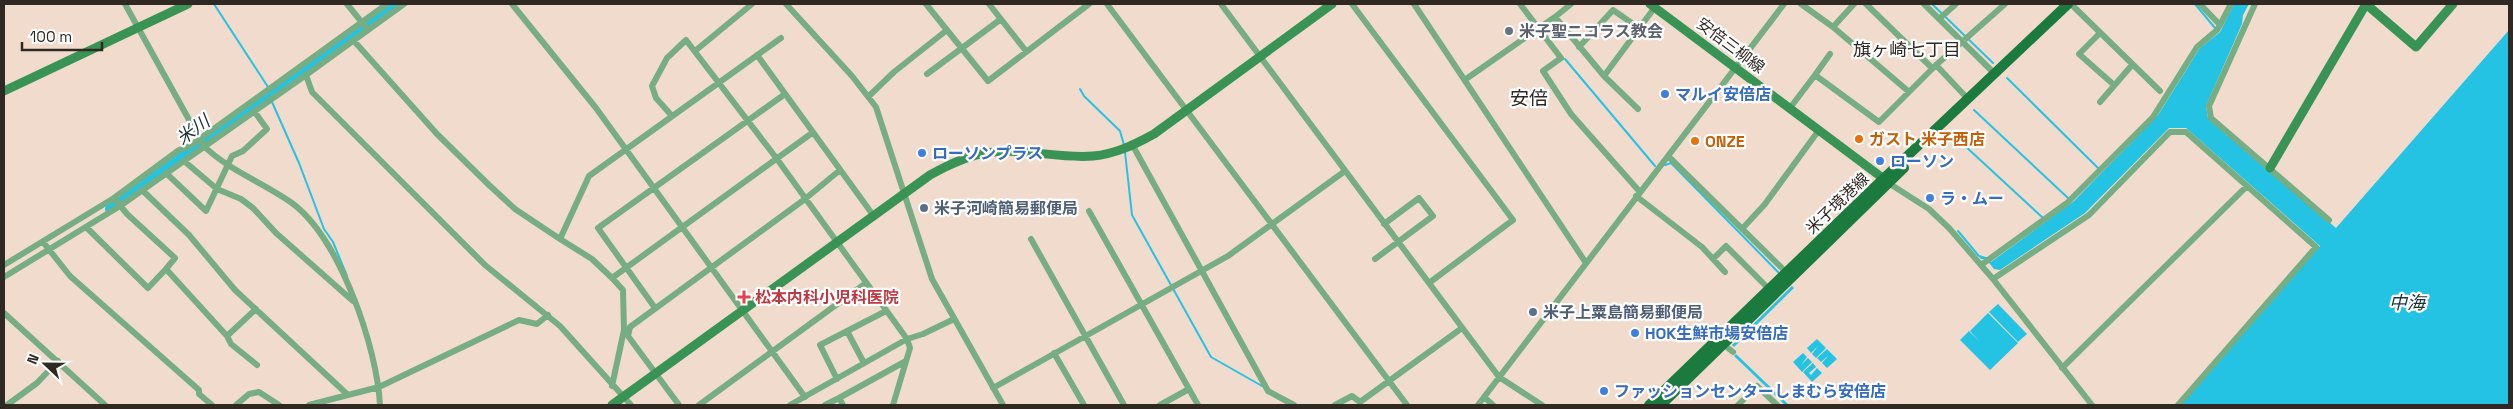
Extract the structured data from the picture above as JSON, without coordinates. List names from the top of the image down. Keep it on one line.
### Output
{"streets":{"main road":["米子境港線"],"street":["安倍三柳線"]},"crossings":[["安倍三柳線","米子境港線"]],"districts":["旗ヶ崎七丁目","安倍"],"water":["米川","中海"],"places":{"other":["米子聖ニコラス教会","マルイ安倍店","ガスト 米子西店","ONZE","ローソンプラス","ローソン","ラ・ムー","米子河崎簡易郵便局","米子上粟島簡易郵便局","HOK生鮮市場安倍店","ファッションセンターしまむら安倍店"],"health":["松本内科小児科医院"]},"scale_bar":"100 m","north":"left"}
